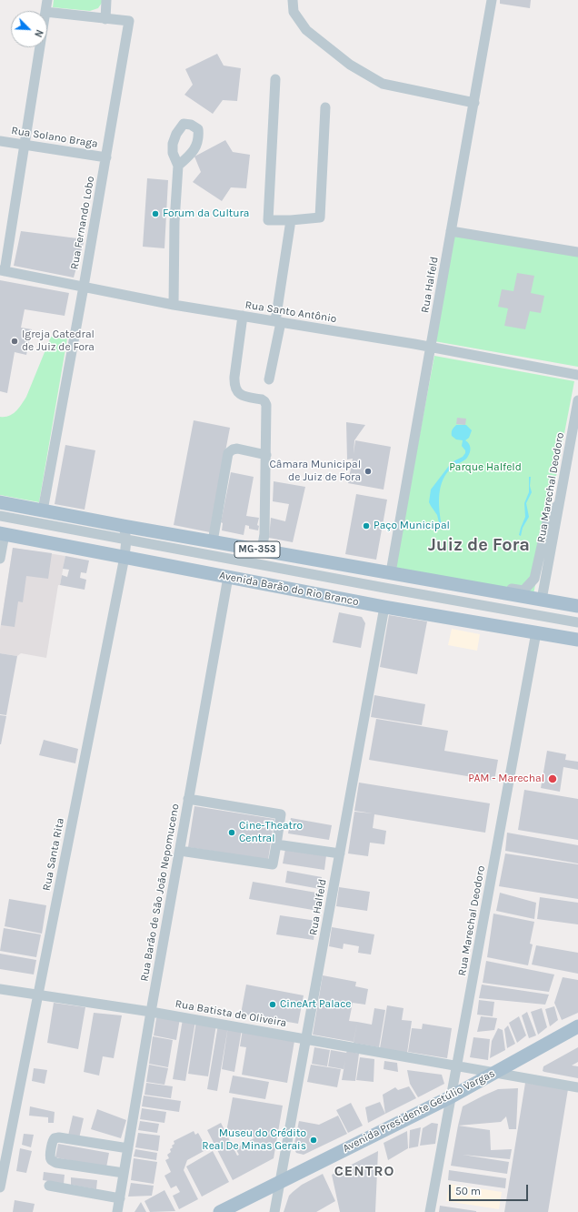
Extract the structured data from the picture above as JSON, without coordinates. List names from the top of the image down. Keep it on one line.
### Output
{"streets":{"main road":["MG-353","Avenida Barão do Rio Branco","Avenida Presidente Getúlio Vargas"],"street":["Rua Solano Braga","Rua Fernando Lobo","Rua Halfeld","Rua Santo Antônio","Rua Marechal Deodoro","Rua Santa Rita","Rua Barão de São João Nepomuceno","Rua Batista de Oliveira"]},"crossings":[["Rua Solano Braga","Rua Fernando Lobo"],["Rua Fernando Lobo","Rua Santo Antônio"],["Rua Fernando Lobo","MG-353"],["Rua Halfeld","Rua Santo Antônio"],["Rua Halfeld","MG-353"],["Rua Halfeld","Avenida Barão do Rio Branco"],["Rua Halfeld","Rua Batista de Oliveira"],["Rua Halfeld","Avenida Presidente Getúlio Vargas"],["Rua Marechal Deodoro","MG-353"],["Rua Marechal Deodoro","Avenida Barão do Rio Branco"],["Rua Marechal Deodoro","Rua Batista de Oliveira"],["Rua Marechal Deodoro","Avenida Presidente Getúlio Vargas"],["MG-353","Rua Santa Rita"],["Avenida Barão do Rio Branco","Rua Santa Rita"],["Avenida Barão do Rio Branco","Rua Barão de São João Nepomuceno"],["Rua Santa Rita","Rua Batista de Oliveira"],["Rua Barão de São João Nepomuceno","Rua Batista de Oliveira"],["Rua Batista de Oliveira","Avenida Presidente Getúlio Vargas"]],"districts":["Juiz de Fora","CENTRO"],"parks":["Parque Halfeld"],"places":["Forum da Cultura","Igreja Catedral de Juiz de Fora","Câmara Municipal de Juiz de Fora","Paço Municipal","PAM - Marechal","Cine-Theatro Central","CineArt Palace","Museu do Crédito Real De Minas Gerais"],"scale_bar":"50 m","north":"bottom right"}
